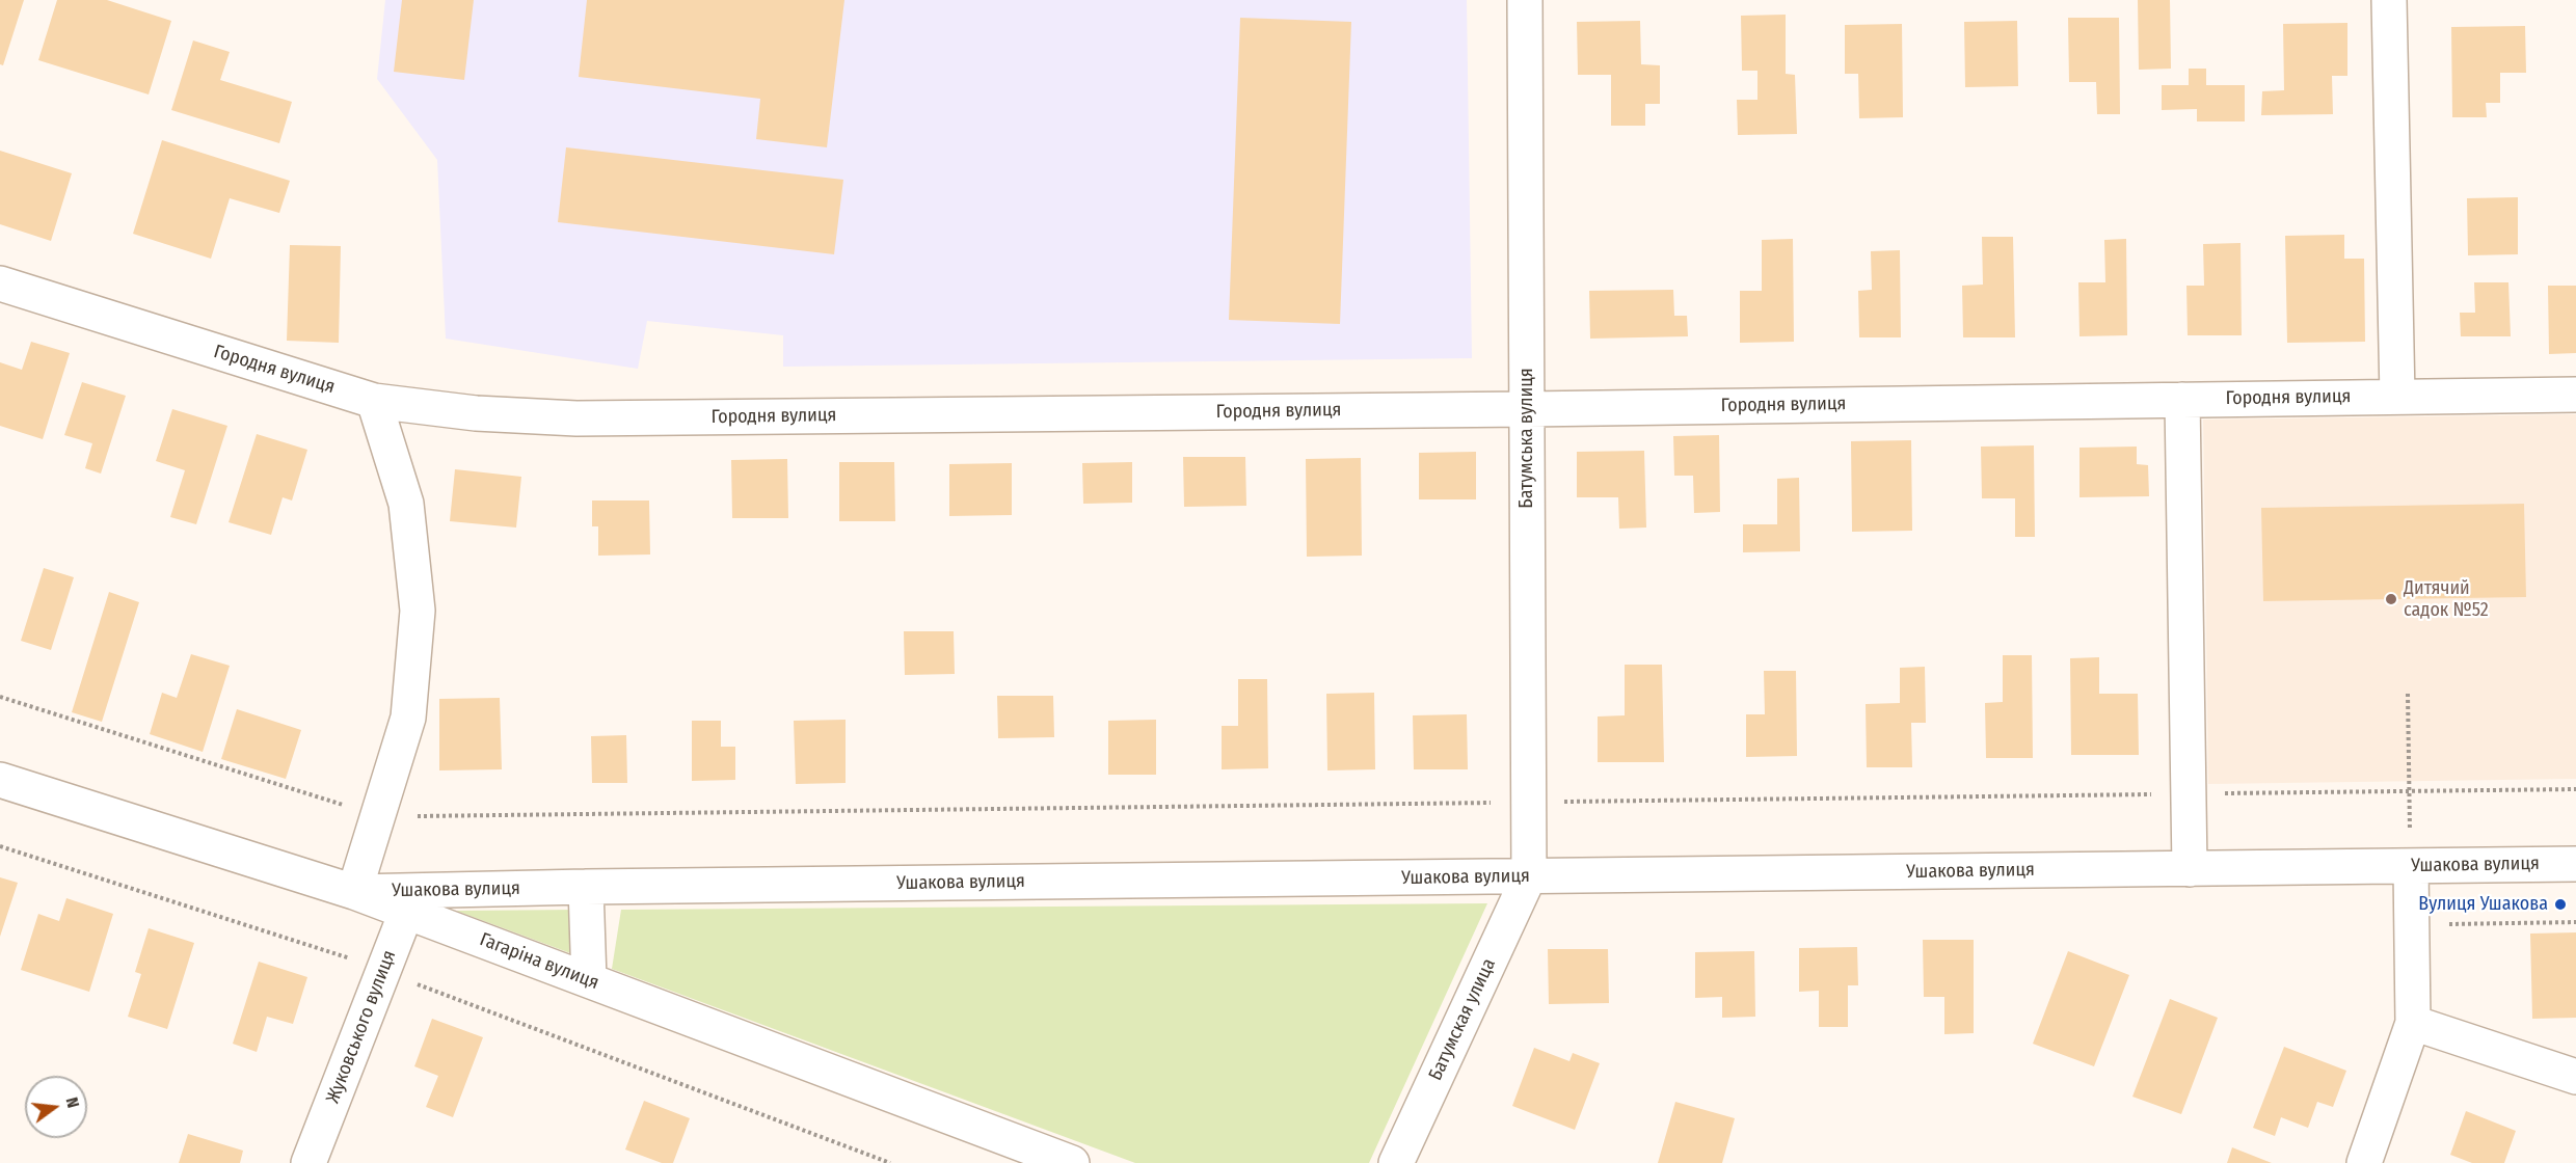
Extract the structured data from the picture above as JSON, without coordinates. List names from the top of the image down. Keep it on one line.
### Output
{"streets":{"street":["Городня вулиця","Батумська вулиця","Ушакова вулиця","Гагаріна вулиця","Батумская улица","Жуковського вулиця"]},"crossings":[["Городня вулиця","Батумська вулиця"],["Батумська вулиця","Ушакова вулиця"],["Батумська вулиця","Батумская улица"],["Ушакова вулиця","Гагаріна вулиця"],["Ушакова вулиця","Батумская улица"],["Ушакова вулиця","Жуковського вулиця"],["Гагаріна вулиця","Жуковського вулиця"]],"places":["Дитячий садок №52","Вулиця Ушакова"],"north":"right"}
